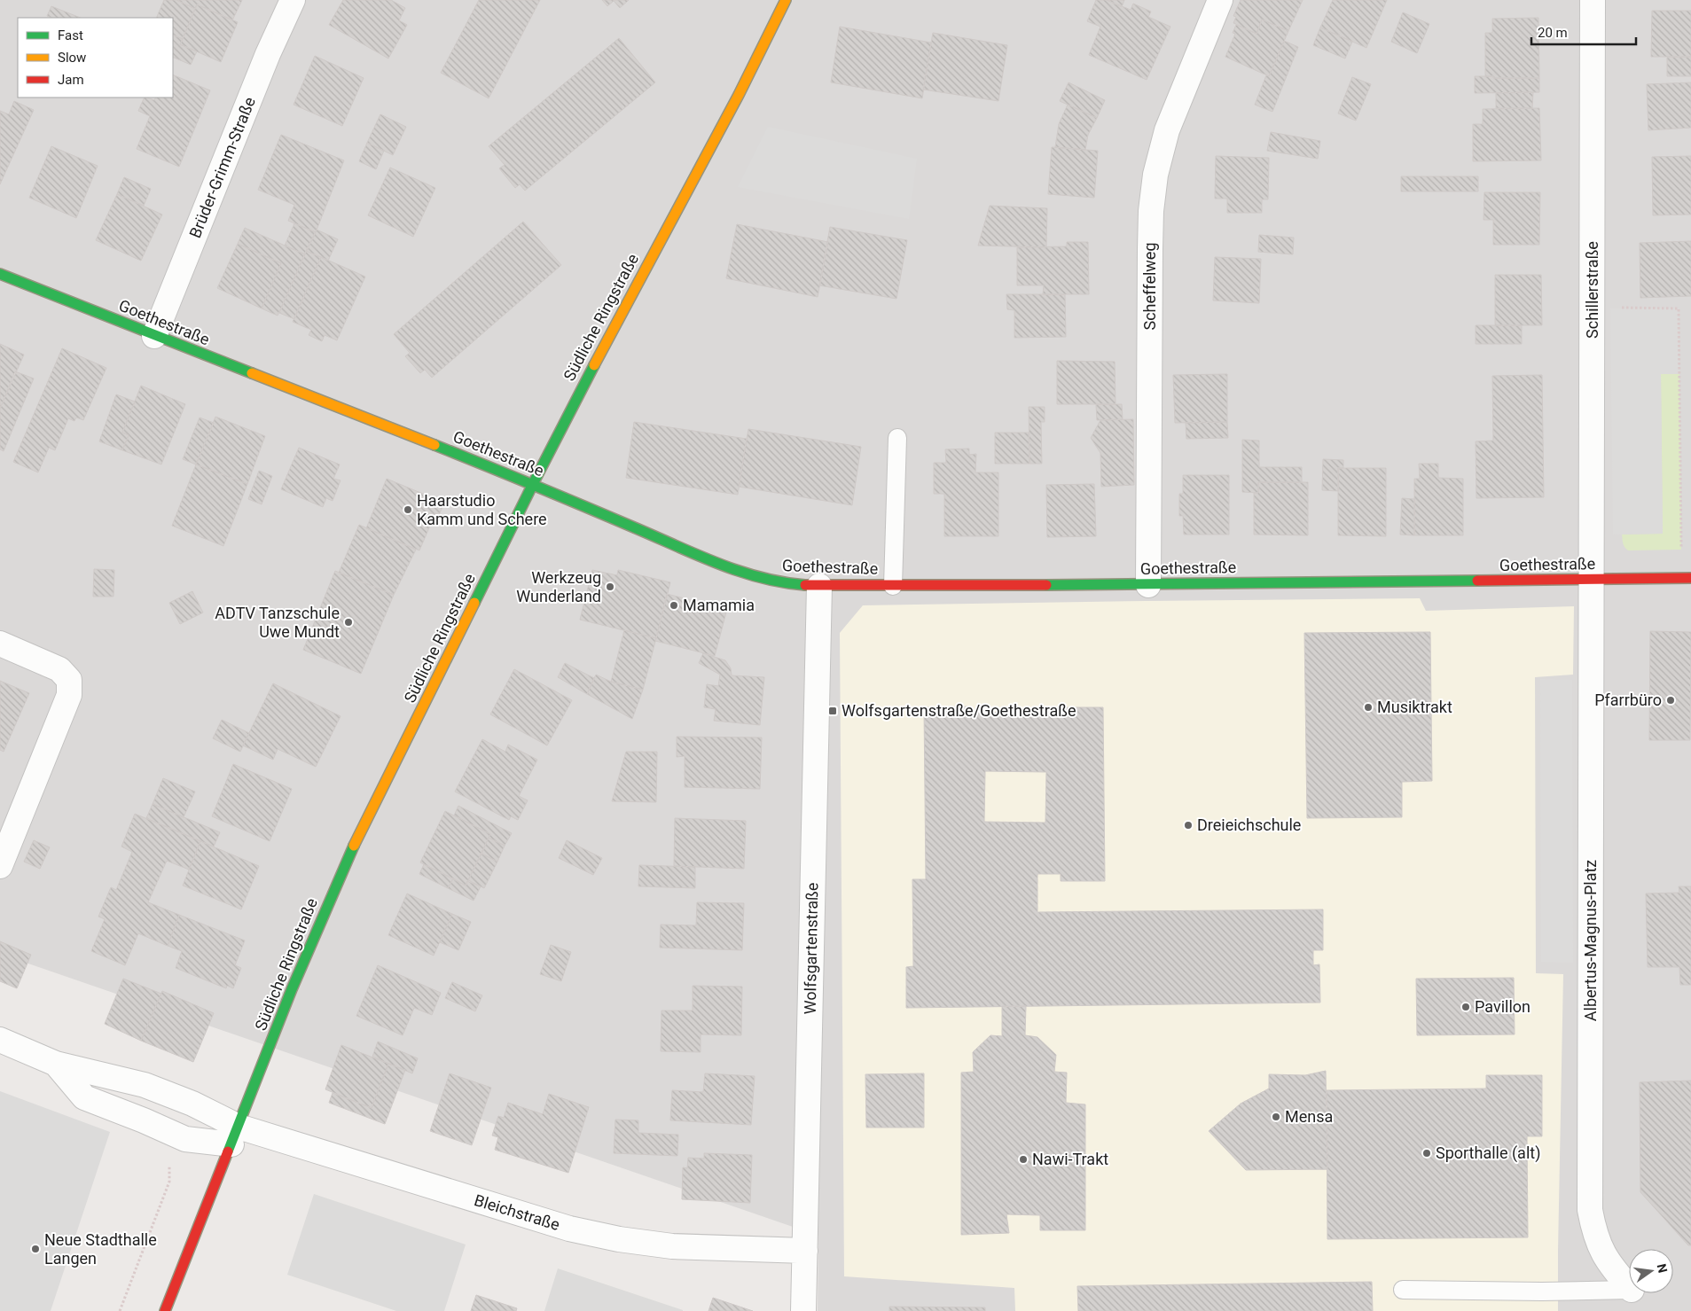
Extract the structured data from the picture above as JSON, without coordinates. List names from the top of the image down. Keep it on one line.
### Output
{"streets":{"street":["Brüder-Grimm-Straße","Scheffelweg","Schillerstraße","Südliche Ringstraße","Goethestraße","Albertus-Magnus-Platz","Wolfsgartenstraße","Bleichstraße"]},"crossings":[["Brüder-Grimm-Straße","Goethestraße"],["Scheffelweg","Goethestraße"],["Schillerstraße","Goethestraße"],["Schillerstraße","Albertus-Magnus-Platz"],["Südliche Ringstraße","Goethestraße"],["Südliche Ringstraße","Bleichstraße"],["Goethestraße","Albertus-Magnus-Platz"],["Goethestraße","Wolfsgartenstraße"],["Wolfsgartenstraße","Bleichstraße"]],"places":{"other":["Haarstudio Kamm und Schere","Werkzeug Wunderland","Mamamia","ADTV Tanzschule Uwe Mundt","Pfarrbüro","Musiktrakt","Dreieichschule","Pavillon","Mensa","Sporthalle (alt)","Nawi-Trakt","Neue Stadthalle Langen"],"transit":["Wolfsgartenstraße/Goethestraße"]},"legend":["Fast","Slow","Jam"],"scale_bar":"20 m","north":"right"}
